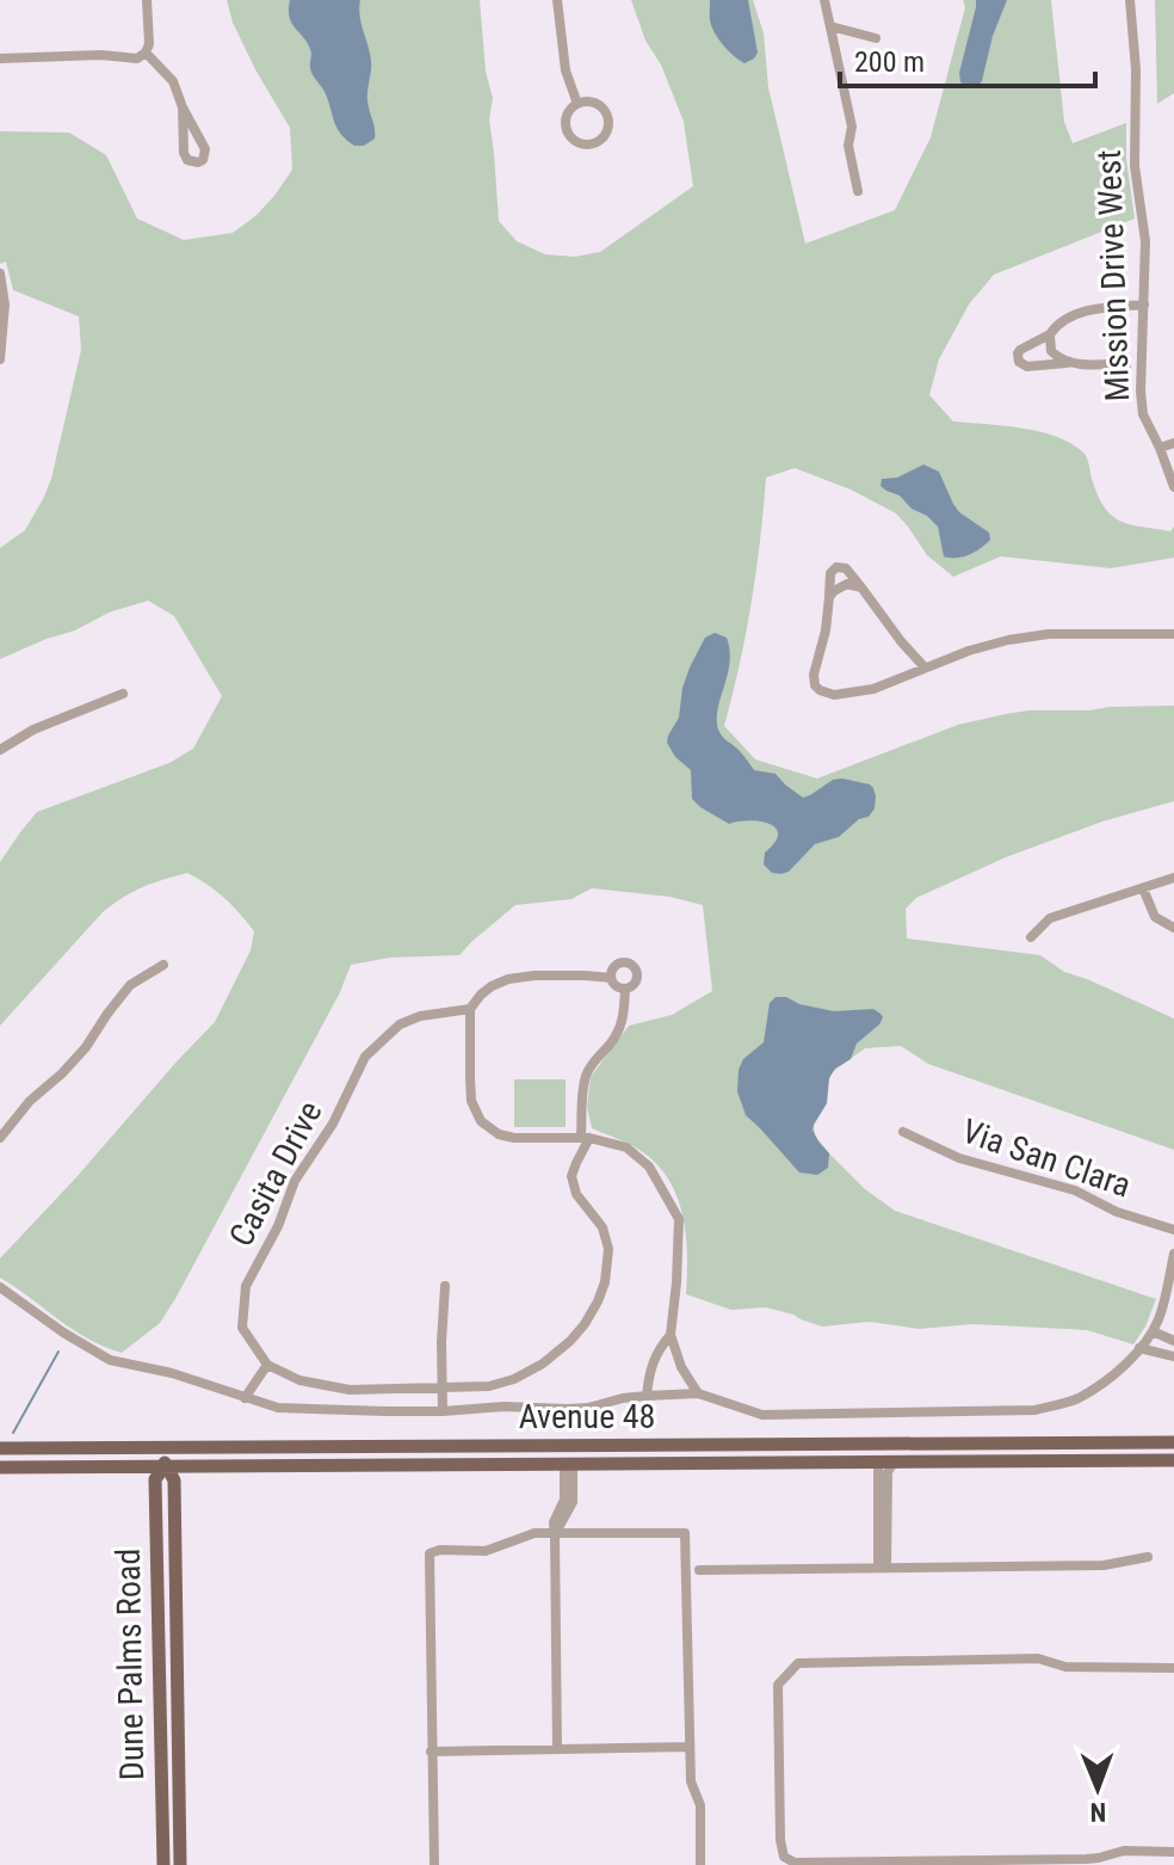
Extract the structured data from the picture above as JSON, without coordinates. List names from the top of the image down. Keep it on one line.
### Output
{"streets":{"main road":["Avenue 48","Dune Palms Road"],"street":["Mission Drive West","Via San Clara","Casita Drive"]},"crossings":[["Avenue 48","Dune Palms Road"]],"scale_bar":"200 m","north":"bottom"}
